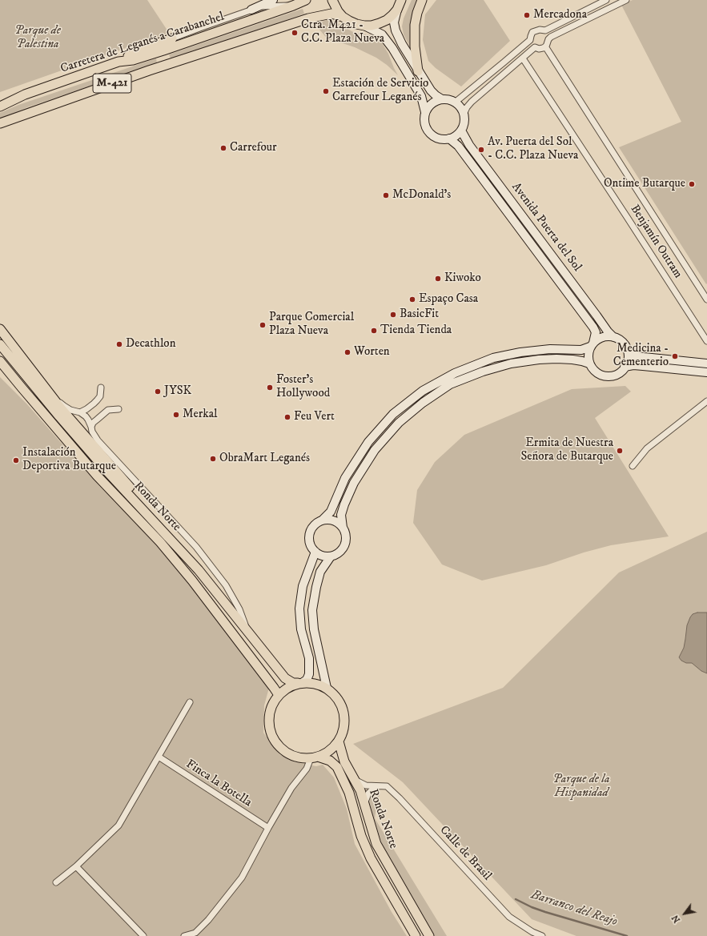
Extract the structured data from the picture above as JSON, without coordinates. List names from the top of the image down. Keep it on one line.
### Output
{"streets":{"main road":["Carretera de Leganés a Carabanchel","M-421","Avenida Puerta del Sol","Ronda Norte"],"street":["Benjamín Outram","Finca la Botella","Calle de Brasil"]},"crossings":[["Carretera de Leganés a Carabanchel","M-421"],["Ronda Norte","Calle de Brasil"]],"water":["Barranco del Reajo"],"parks":["Parque de Palestina","Parque de la Hispanidad"],"places":["Mercadona","Ctra. M421 - C.C. Plaza Nueva","Estación de Servicio Carrefour Leganés","Carrefour","Av. Puerta del Sol - C.C. Plaza Nueva","Ontime Butarque","McDonald's","Kiwoko","Espaço Casa","BasicFit","Parque Comercial Plaza Nueva","Tienda Tienda","Decathlon","Worten","Medicina - Cementerio","Foster's Hollywood","JYSK","Merkal","Feu Vert","Ermita de Nuestra Señora de Butarque","ObraMart Leganés","Instalación Deportiva Butarque"],"north":"bottom left"}
